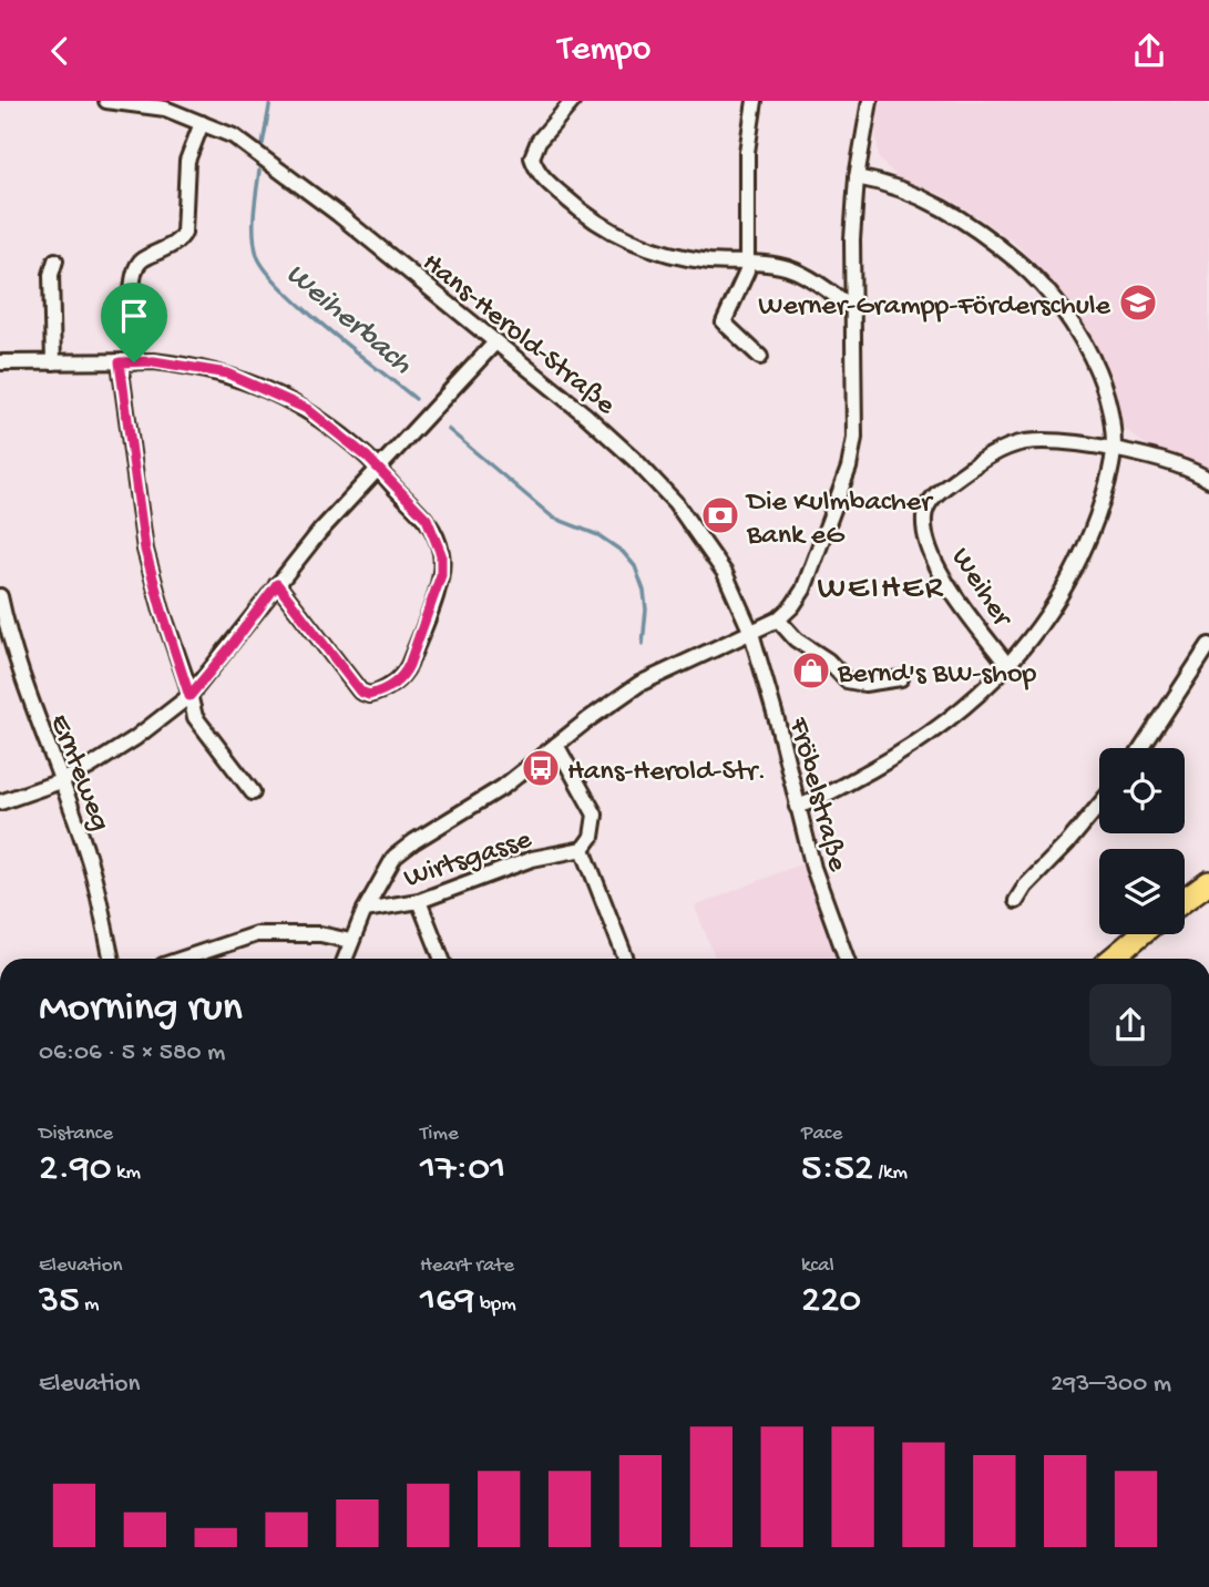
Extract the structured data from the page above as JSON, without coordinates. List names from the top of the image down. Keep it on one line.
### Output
{"streets":{"street":["Hans-Herold-Straße","Weiher","Ernteweg","Fröbelstraße","Wirtsgasse"]},"crossings":[["Hans-Herold-Straße","Fröbelstraße"]],"districts":["WEIHER"],"water":["Weiherbach"],"places":{"school or university":["Werner-Grampp-Förderschule"],"bank":["Die Kulmbacher Bank eG"],"shop":["Bernd's BW-shop"],"bus stop":["Hans-Herold-Str."]},"page":{"header":"Tempo","heading":["Morning run","06:06 · 5 × 580 m"],"stats":[["Distance","2.90 km"],["Time","17:01"],["Pace","5:52 /km"],["Elevation","35 m"],["Heart rate","169 bpm"],["kcal","220"]],"chart":["Elevation","293–300 m"]}}
